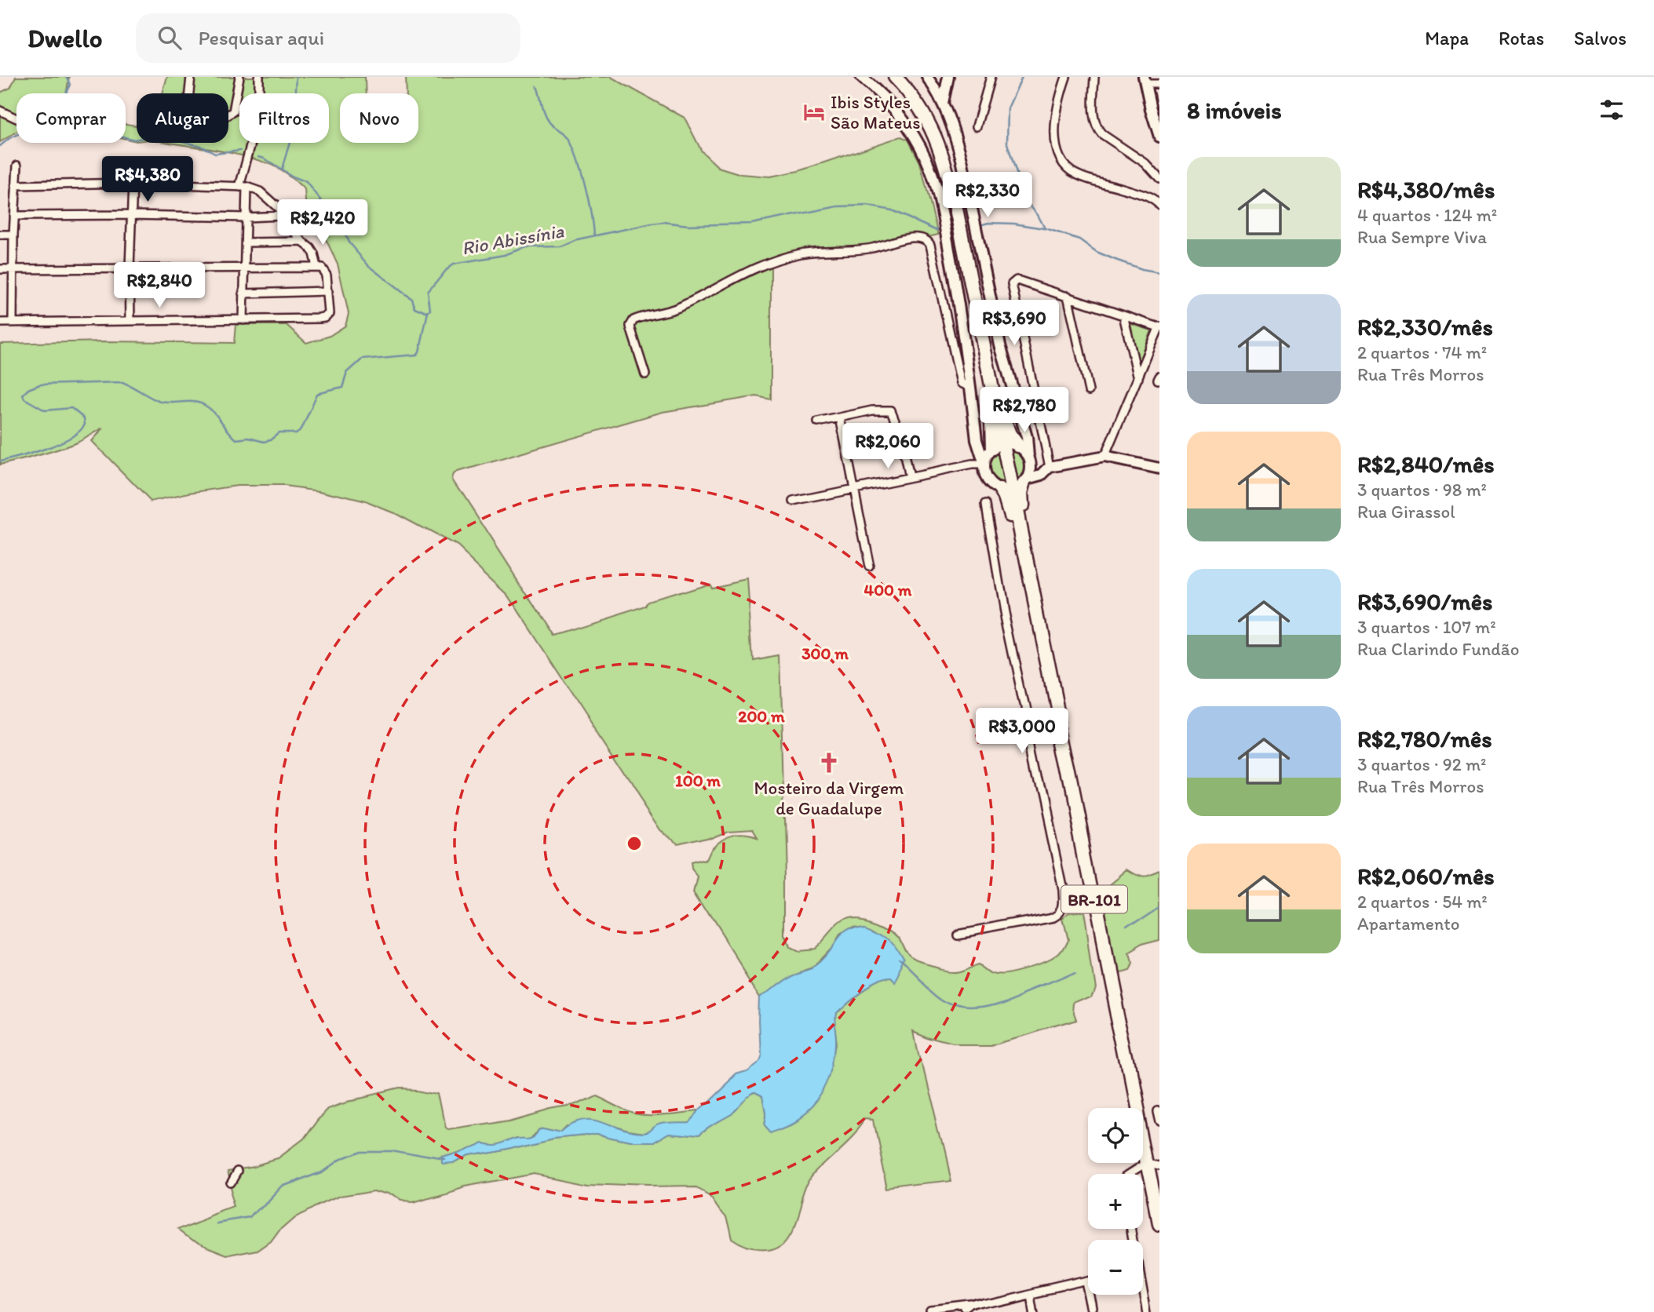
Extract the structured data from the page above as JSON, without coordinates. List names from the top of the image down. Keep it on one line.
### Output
{"streets":{"highway":["BR-101"]},"water":["Rio Abissínia"],"places":{"hotel":["Ibis Styles São Mateus"],"church":["Mosteiro da Virgem de Guadalupe"]},"page":{"header":"Dwello","search":"Pesquisar aqui","nav":["Mapa","Rotas","Salvos"],"heading":"8 imóveis","chip":["Comprar","Alugar","Filtros","Novo"],"list":[{"name":"R$4,380/mês","note":"4 quartos · 124 m² · Rua Sempre Viva"},{"name":"R$2,330/mês","note":"2 quartos · 74 m² · Rua Três Morros"},{"name":"R$2,840/mês","note":"3 quartos · 98 m² · Rua Girassol"},{"name":"R$3,690/mês","note":"3 quartos · 107 m² · Rua Clarindo Fundão"},{"name":"R$2,780/mês","note":"3 quartos · 92 m² · Rua Três Morros"},{"name":"R$2,060/mês","note":"2 quartos · 54 m² · Apartamento"}],"price":["R$4,380","R$2,330","R$2,420","R$2,840","R$3,690","R$2,780","R$2,060","R$3,000"],"map_buttons":["+","−"]},"rings":["400 m","300 m","200 m","100 m"]}
